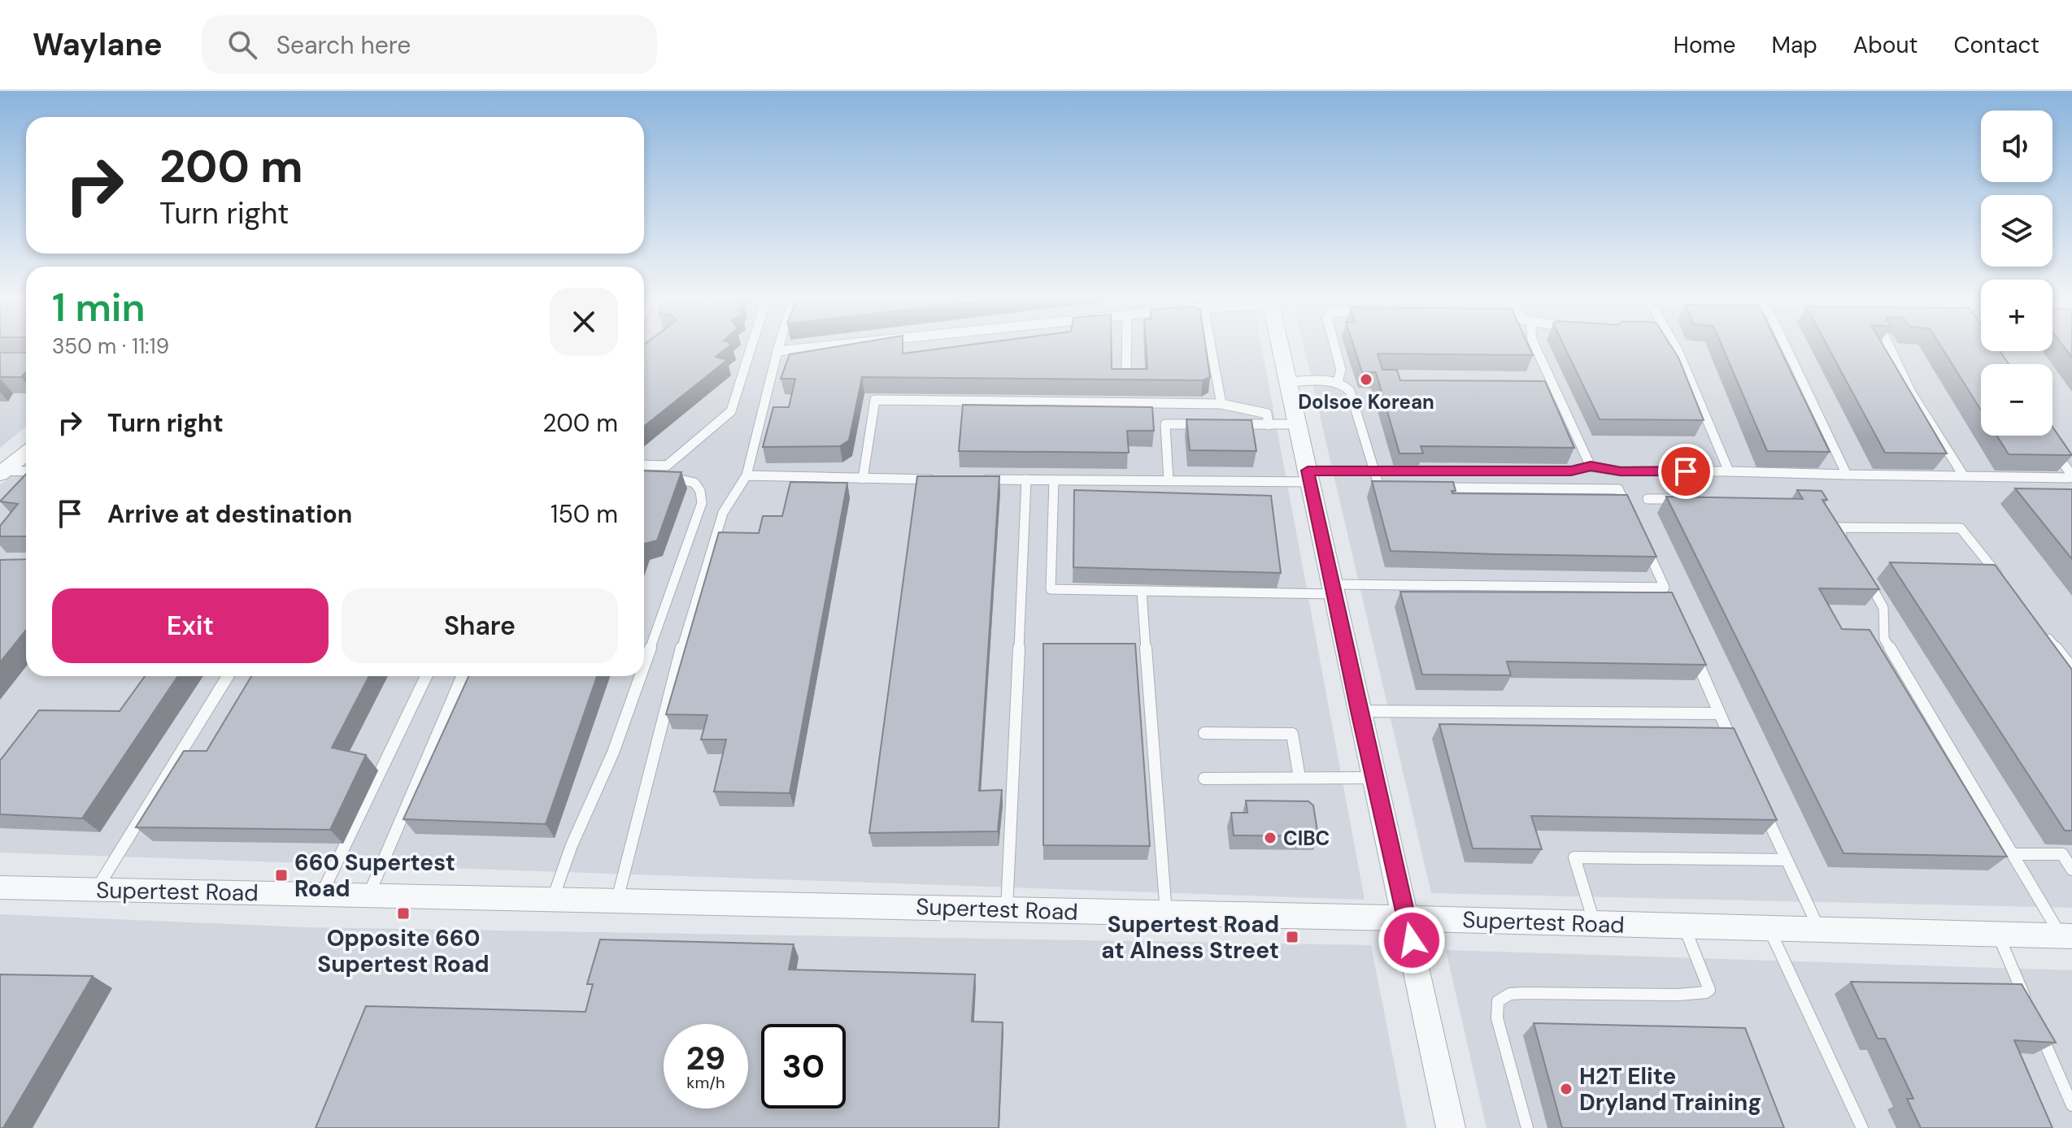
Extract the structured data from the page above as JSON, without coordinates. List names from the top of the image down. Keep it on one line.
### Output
{"streets":{"street":["Supertest Road"]},"places":{"other":["Dolsoe Korean","CIBC","H2T Elite Dryland Training"],"transit":["660 Supertest Road","Opposite 660 Supertest Road","Supertest Road at Alness Street"]},"page":{"header":"Waylane","search":"Search here","nav":["Home","Map","About","Contact"],"map_buttons":["+","−"],"turn":["200 m","Turn right"],"heading":["1 min","350 m · 11:19"],"list":[{"name":"Turn right","value":"200 m"},{"name":"Arrive at destination","value":"150 m"}],"buttons":["Exit","Share"],"speed":"29 km/h","limit":"30"}}
